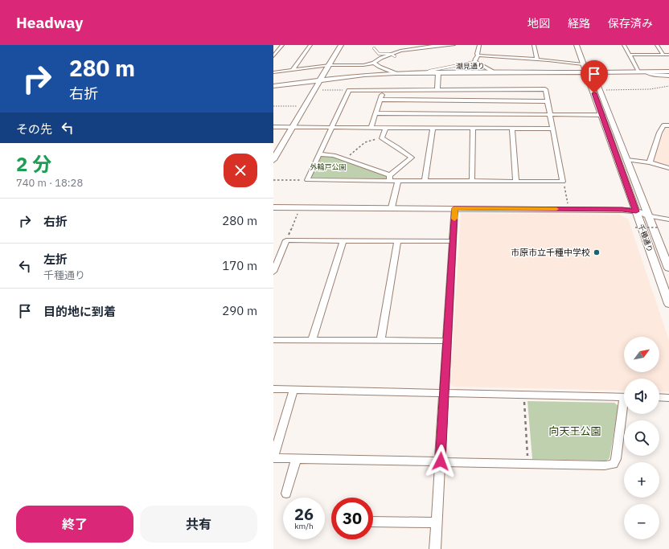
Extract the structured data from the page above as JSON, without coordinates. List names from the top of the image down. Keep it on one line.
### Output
{"streets":{"street":["潮見通り","千種通り"]},"crossings":[["潮見通り","千種通り"]],"parks":["外輪戸公園","向天王公園"],"places":["市原市立千種中学校"],"north":"top right","page":{"header":"Headway","nav":["地図","経路","保存済み"],"turn":["280 m","右折"],"then":"その先","heading":["2 分","740 m · 18:28"],"list":[{"name":"右折","value":"280 m"},{"name":"左折","note":"千種通り","value":"170 m"},{"name":"目的地に到着","value":"290 m"}],"map_buttons":["+","−"],"speed":"26 km/h","limit":"30","buttons":["終了","共有"]}}
